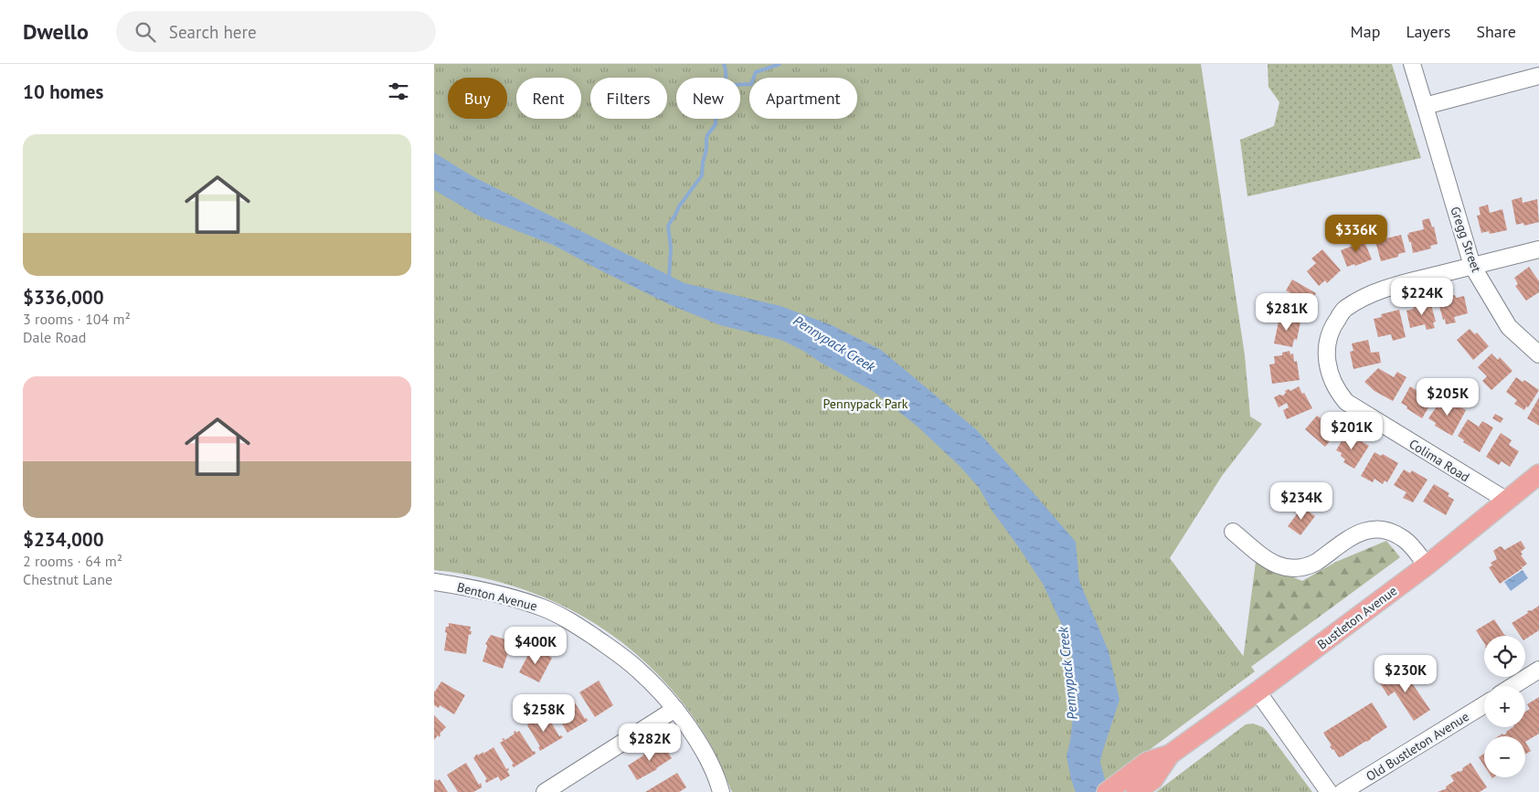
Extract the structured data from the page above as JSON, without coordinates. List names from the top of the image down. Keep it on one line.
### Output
{"streets":{"main road":["Bustleton Avenue"],"street":["Gregg Street","Colima Road","Benton Avenue","Old Bustleton Avenue"]},"crossings":[["Gregg Street","Colima Road"],["Colima Road","Bustleton Avenue"]],"water":["Pennypack Creek"],"parks":["Pennypack Park"],"page":{"header":"Dwello","search":"Search here","nav":["Map","Layers","Share"],"heading":"10 homes","chip":["Buy","Rent","Filters","New","Apartment"],"list":[{"name":"$336,000","note":"3 rooms · 104 m² · Dale Road"},{"name":"$234,000","note":"2 rooms · 64 m² · Chestnut Lane"}],"price":["$336K","$224K","$281K","$205K","$201K","$234K","$400K","$230K","$258K","$282K"],"map_buttons":["+","−"]}}
